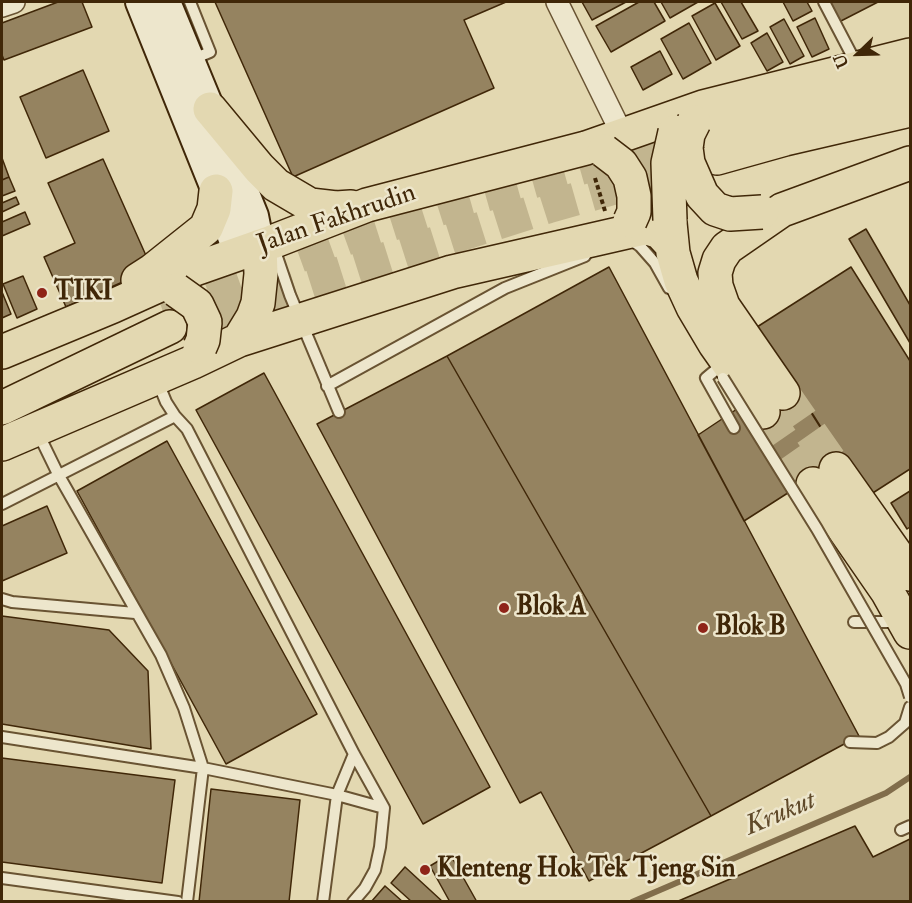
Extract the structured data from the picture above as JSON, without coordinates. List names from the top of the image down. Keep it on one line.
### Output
{"streets":{"main road":["Jalan Fakhrudin"]},"water":["Krukut"],"places":["TIKI","Blok A","Blok B","Klenteng Hok Tek Tjeng Sin"],"north":"bottom left"}
